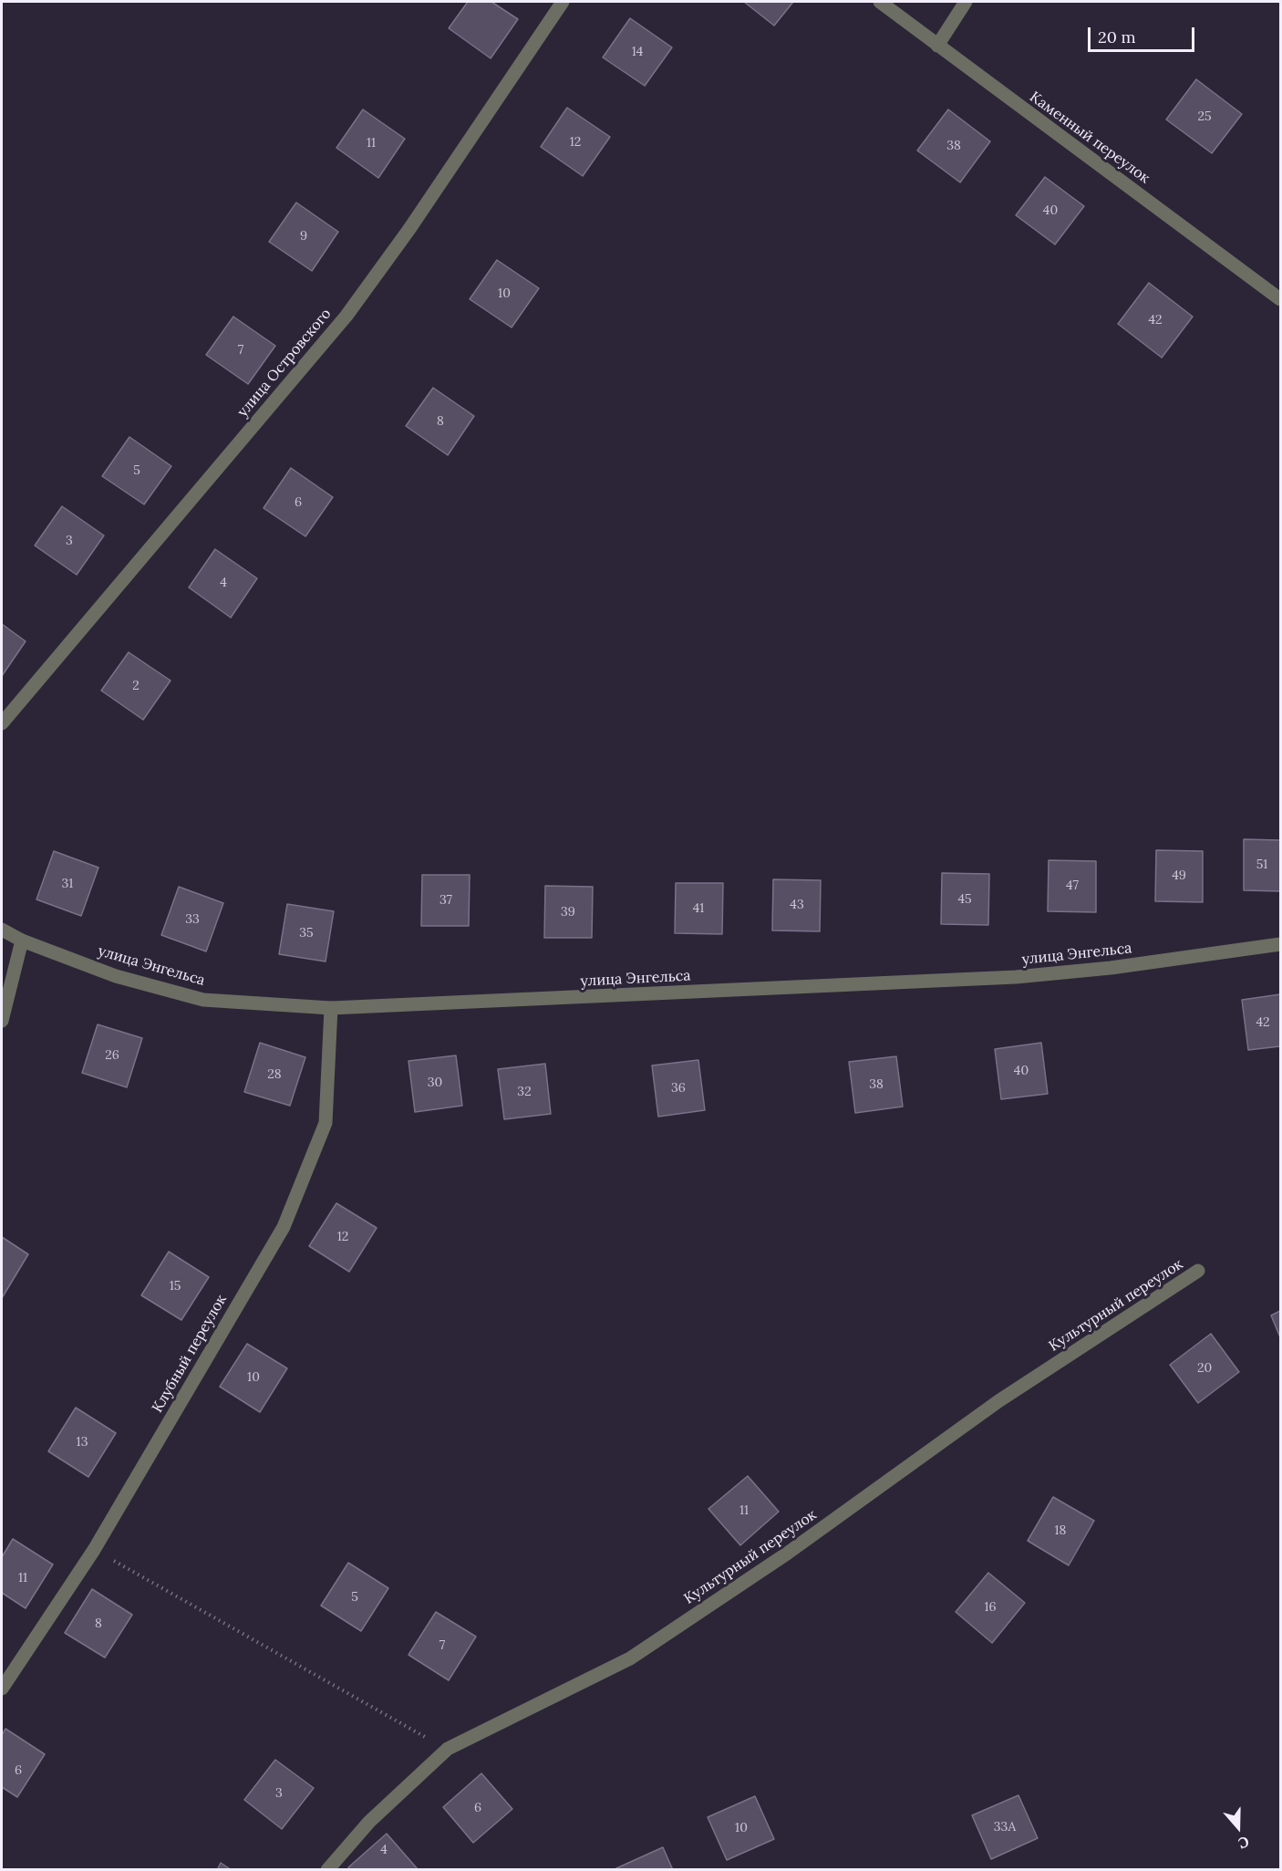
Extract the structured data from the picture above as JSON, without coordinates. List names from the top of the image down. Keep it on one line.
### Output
{"streets":{"street":["Каменный переулок","улица Островского","улица Энгельса","Культурный переулок","Клубный переулок"]},"crossings":[["улица Энгельса","Клубный переулок"]],"house_numbers":["14","25","12","11","38","40","9","10","42","7","8","5","6","3","4","2","51","49","31","47","45","37","43","41","39","33","35","42","26","40","28","30","38","36","32","12","15","20","10","13","11","18","11","5","16","8","7","6","3","6","33А","10","4"],"scale_bar":"20 m","north":"bottom"}
